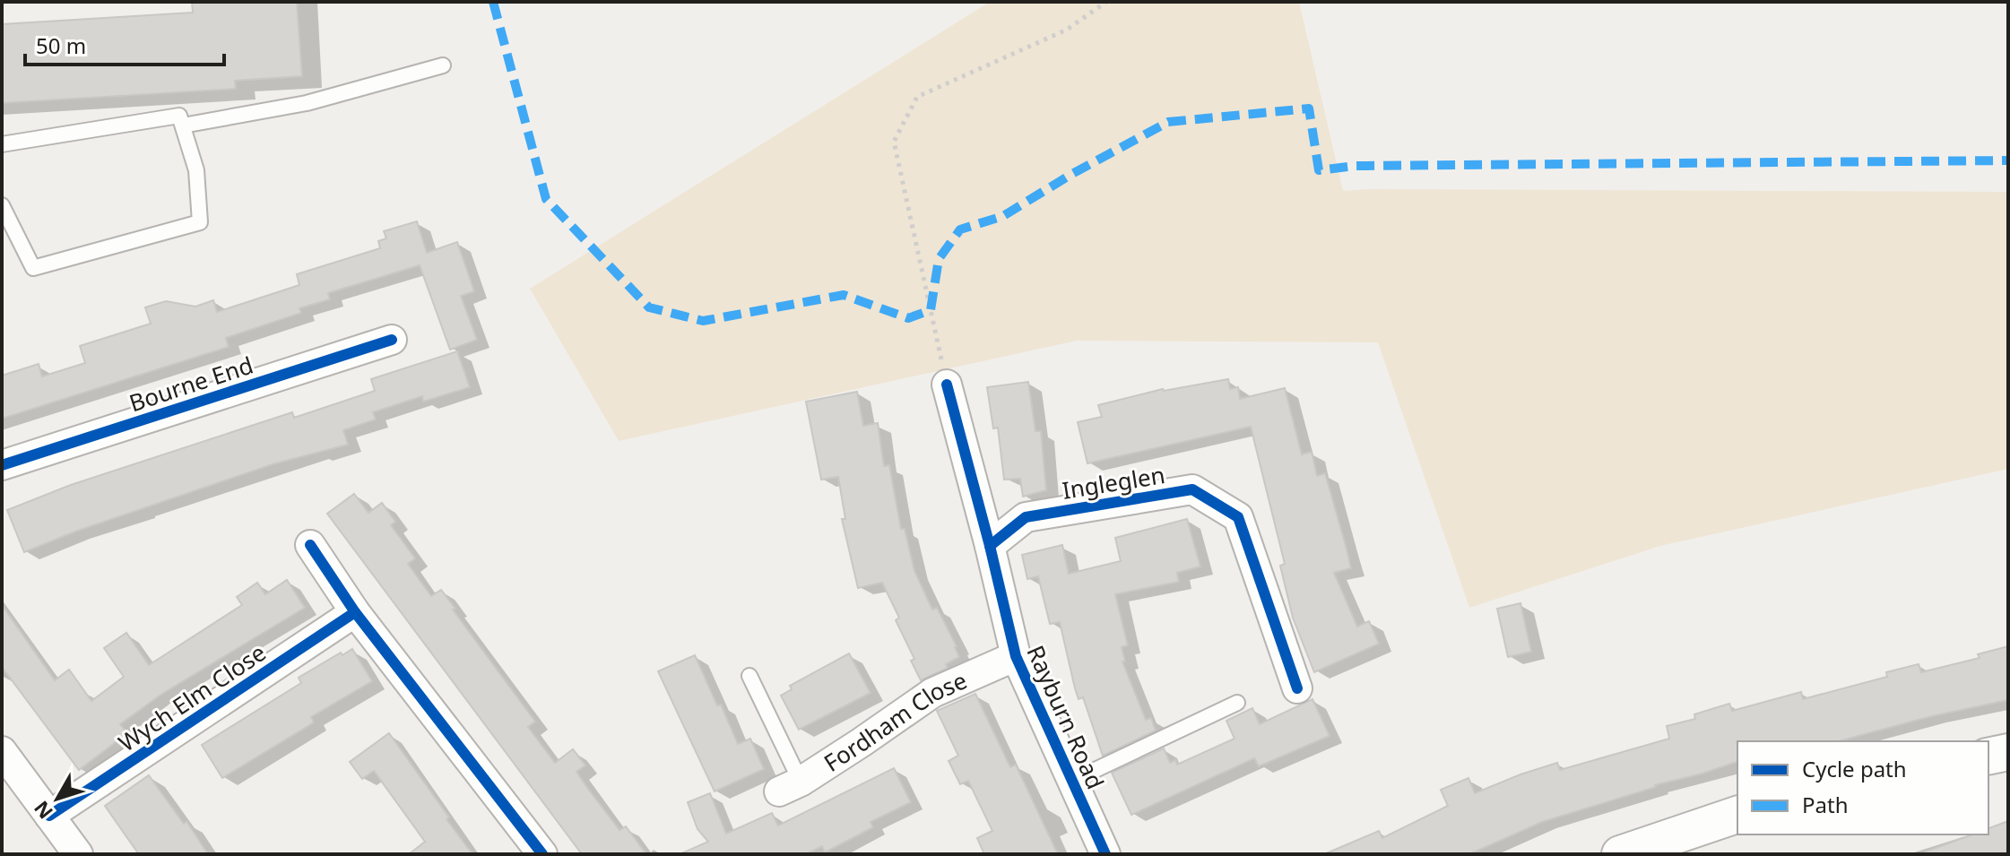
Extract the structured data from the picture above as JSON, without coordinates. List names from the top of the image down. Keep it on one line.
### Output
{"streets":{"street":["Bourne End","Ingleglen","Wych Elm Close","Rayburn Road","Fordham Close"]},"crossings":[["Ingleglen","Rayburn Road"],["Rayburn Road","Fordham Close"]],"legend":["Cycle path","Path"],"scale_bar":"50 m","north":"bottom left"}
